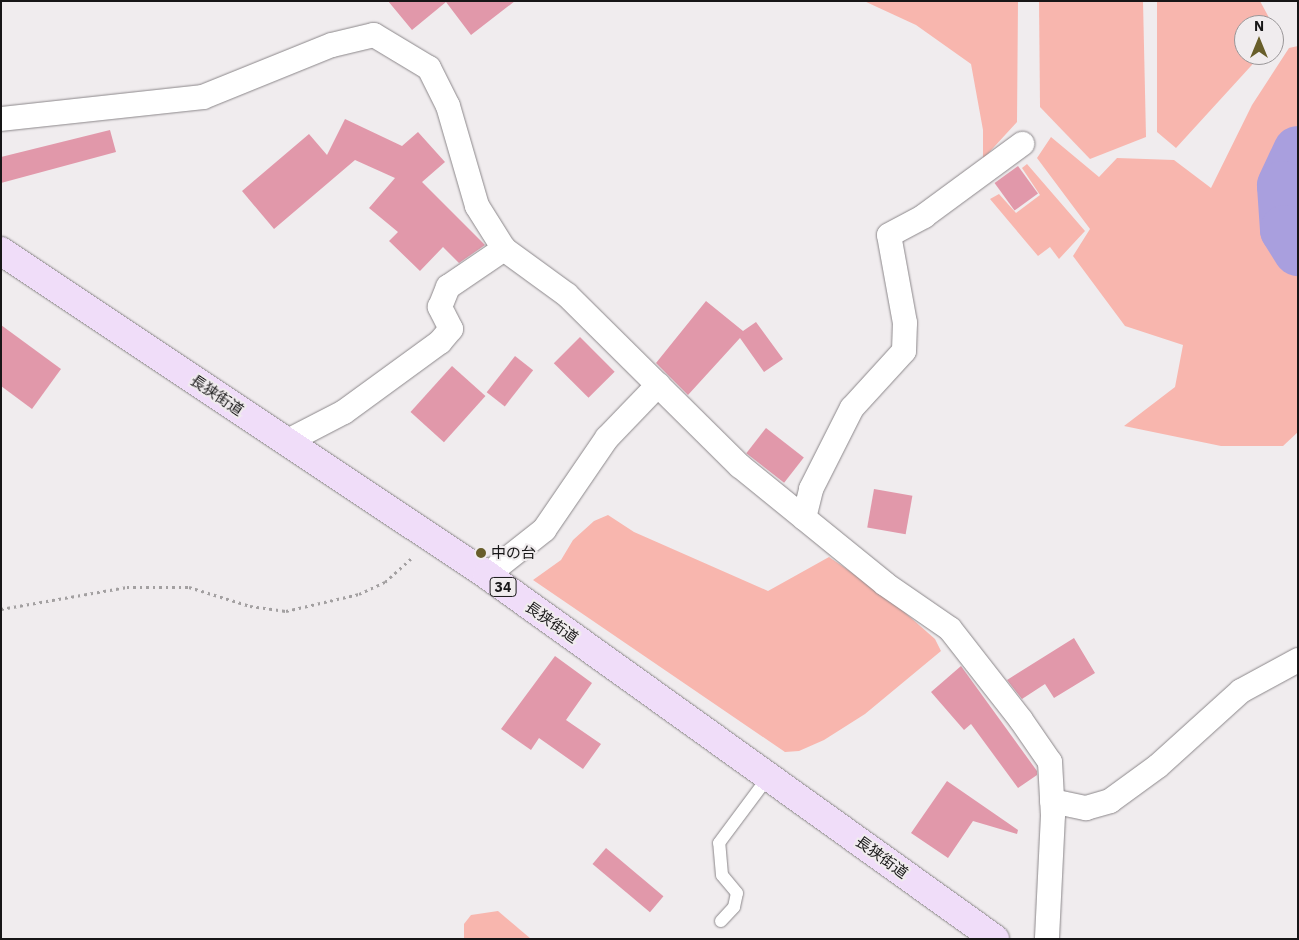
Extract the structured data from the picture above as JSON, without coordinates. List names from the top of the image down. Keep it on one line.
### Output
{"streets":{"main road":["長狭街道","34"]},"places":["中の台"],"north":"top"}
